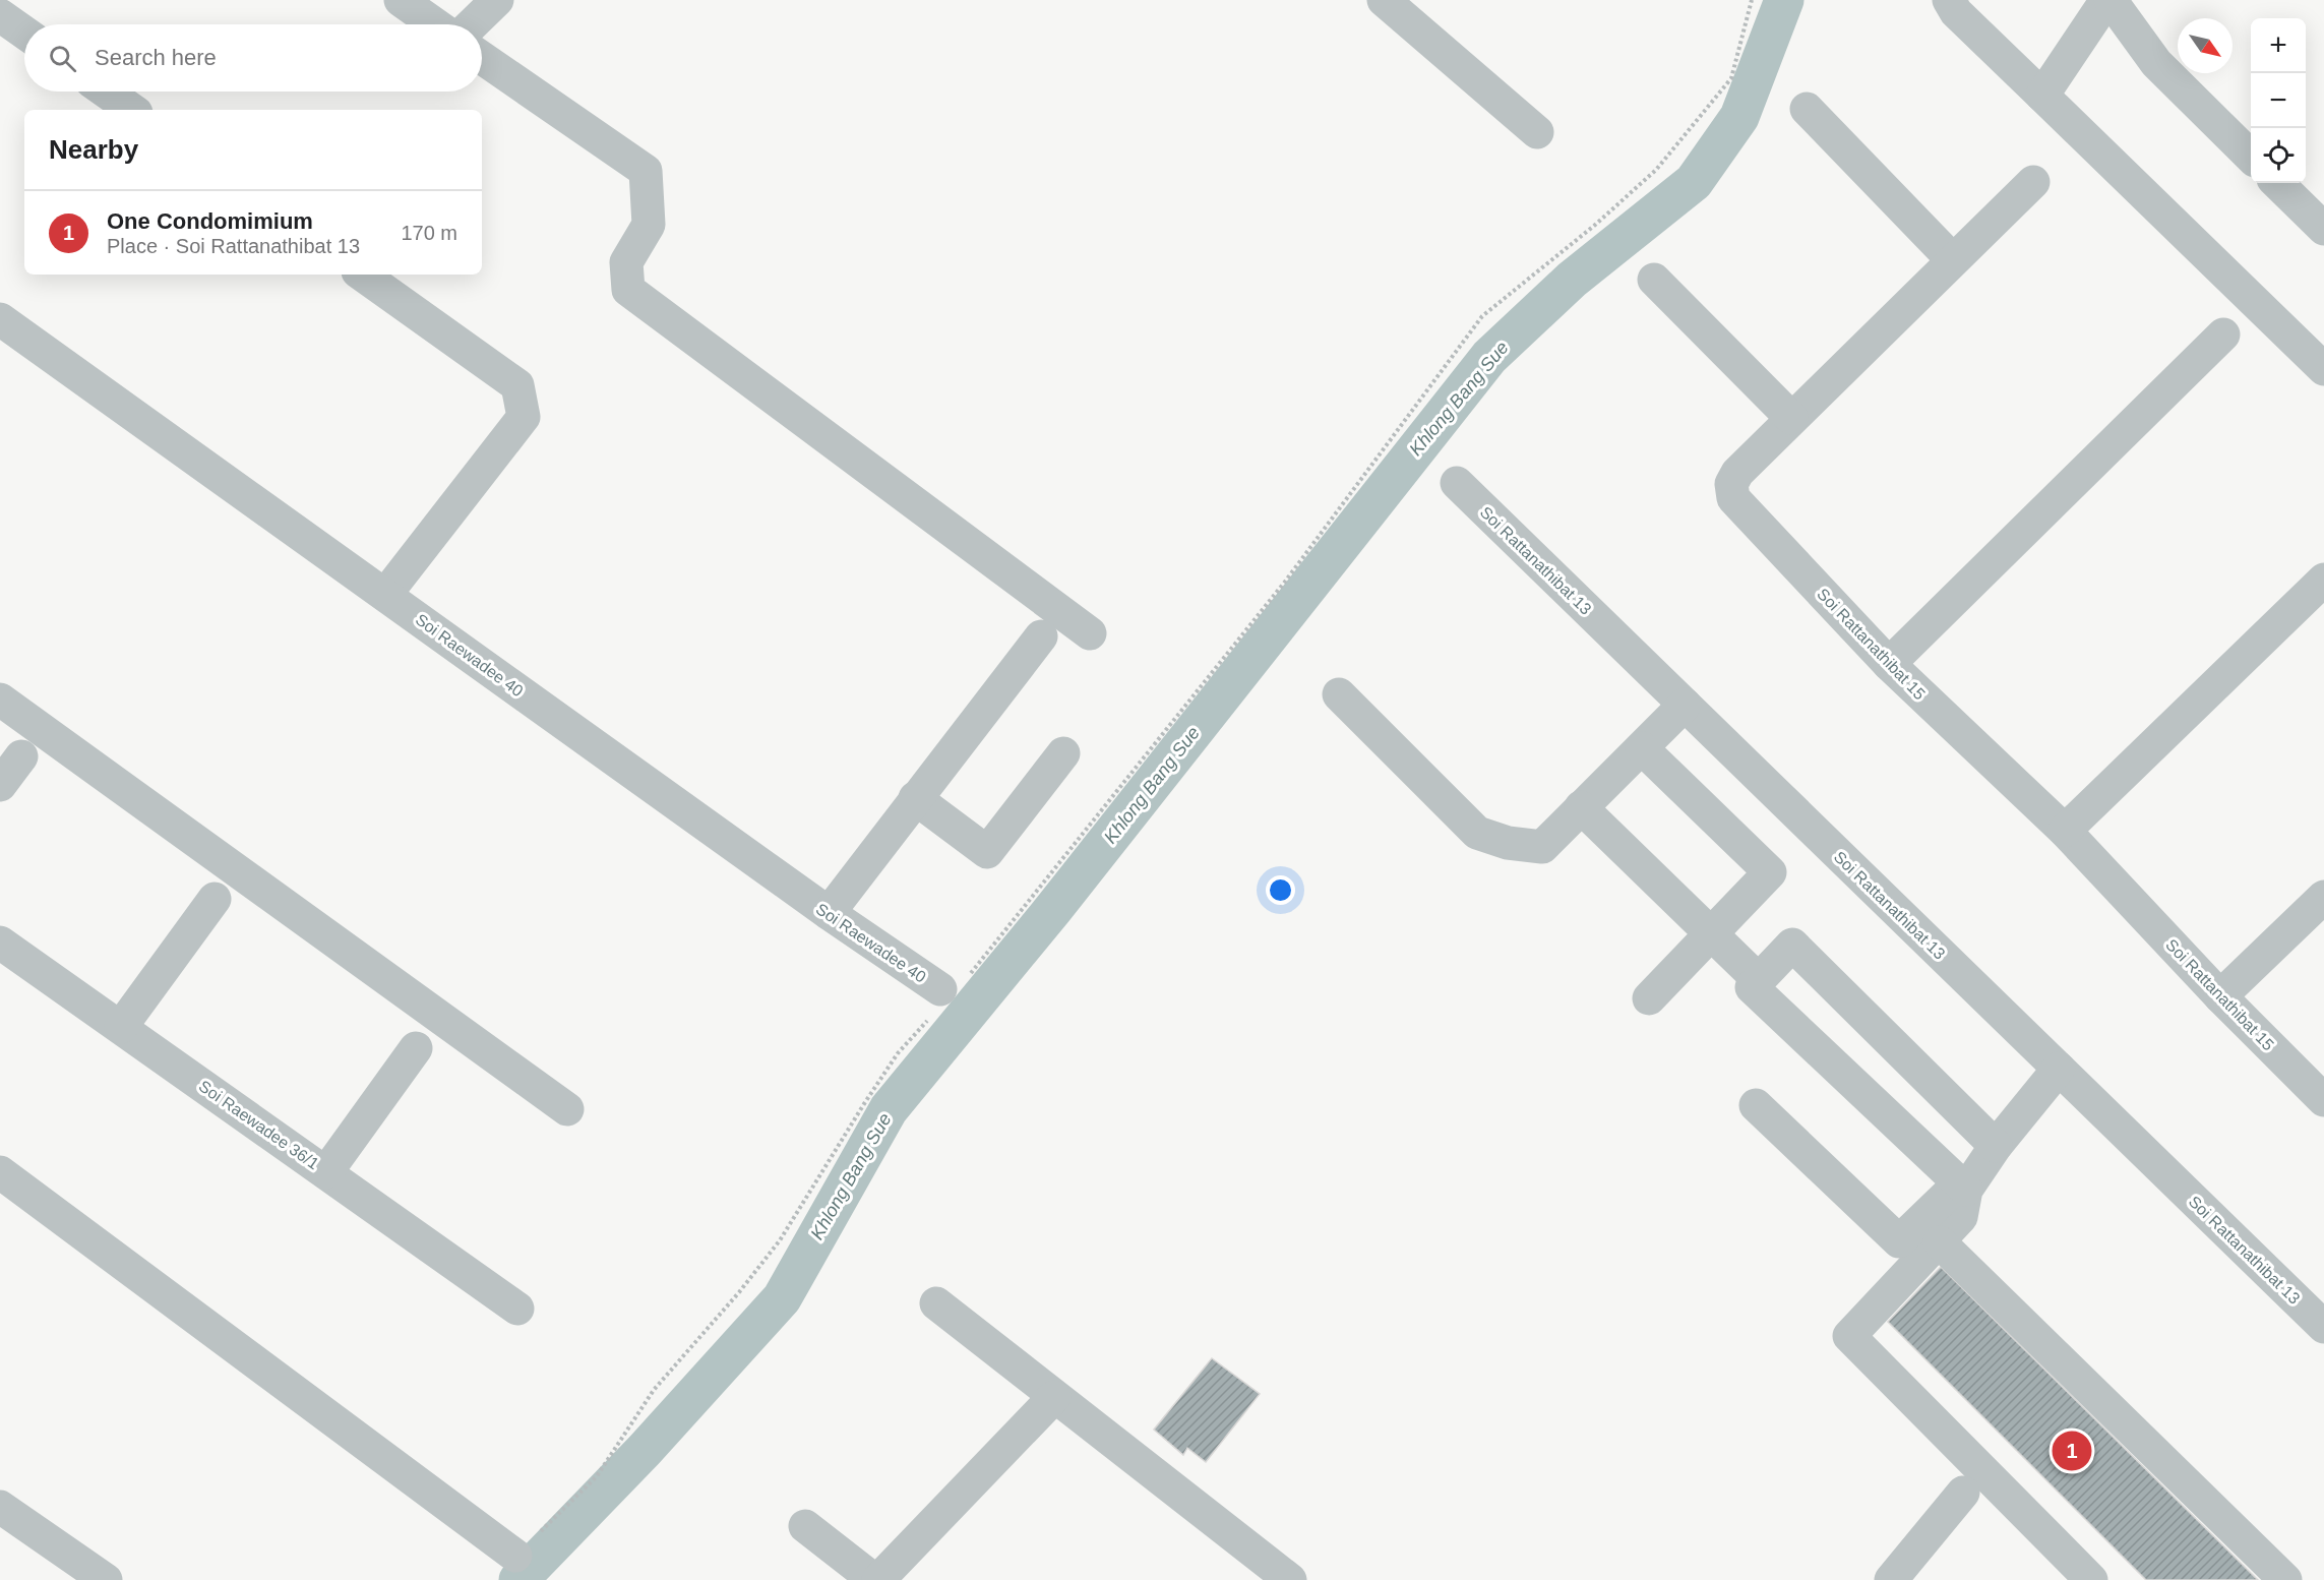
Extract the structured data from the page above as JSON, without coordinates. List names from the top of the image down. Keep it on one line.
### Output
{"streets":{"street":["Soi Rattanathibat 13","Soi Rattanathibat 15","Soi Raewadee 40","Soi Raewadee 36/1"]},"water":["Khlong Bang Sue"],"north":"bottom right","page":{"map_buttons":["+","−"],"search":"Search here","heading":"Nearby","list":[{"mark":"1","name":"One Condomimium","note":"Place · Soi Rattanathibat 13","value":"170 m"}],"pins":"1"}}
